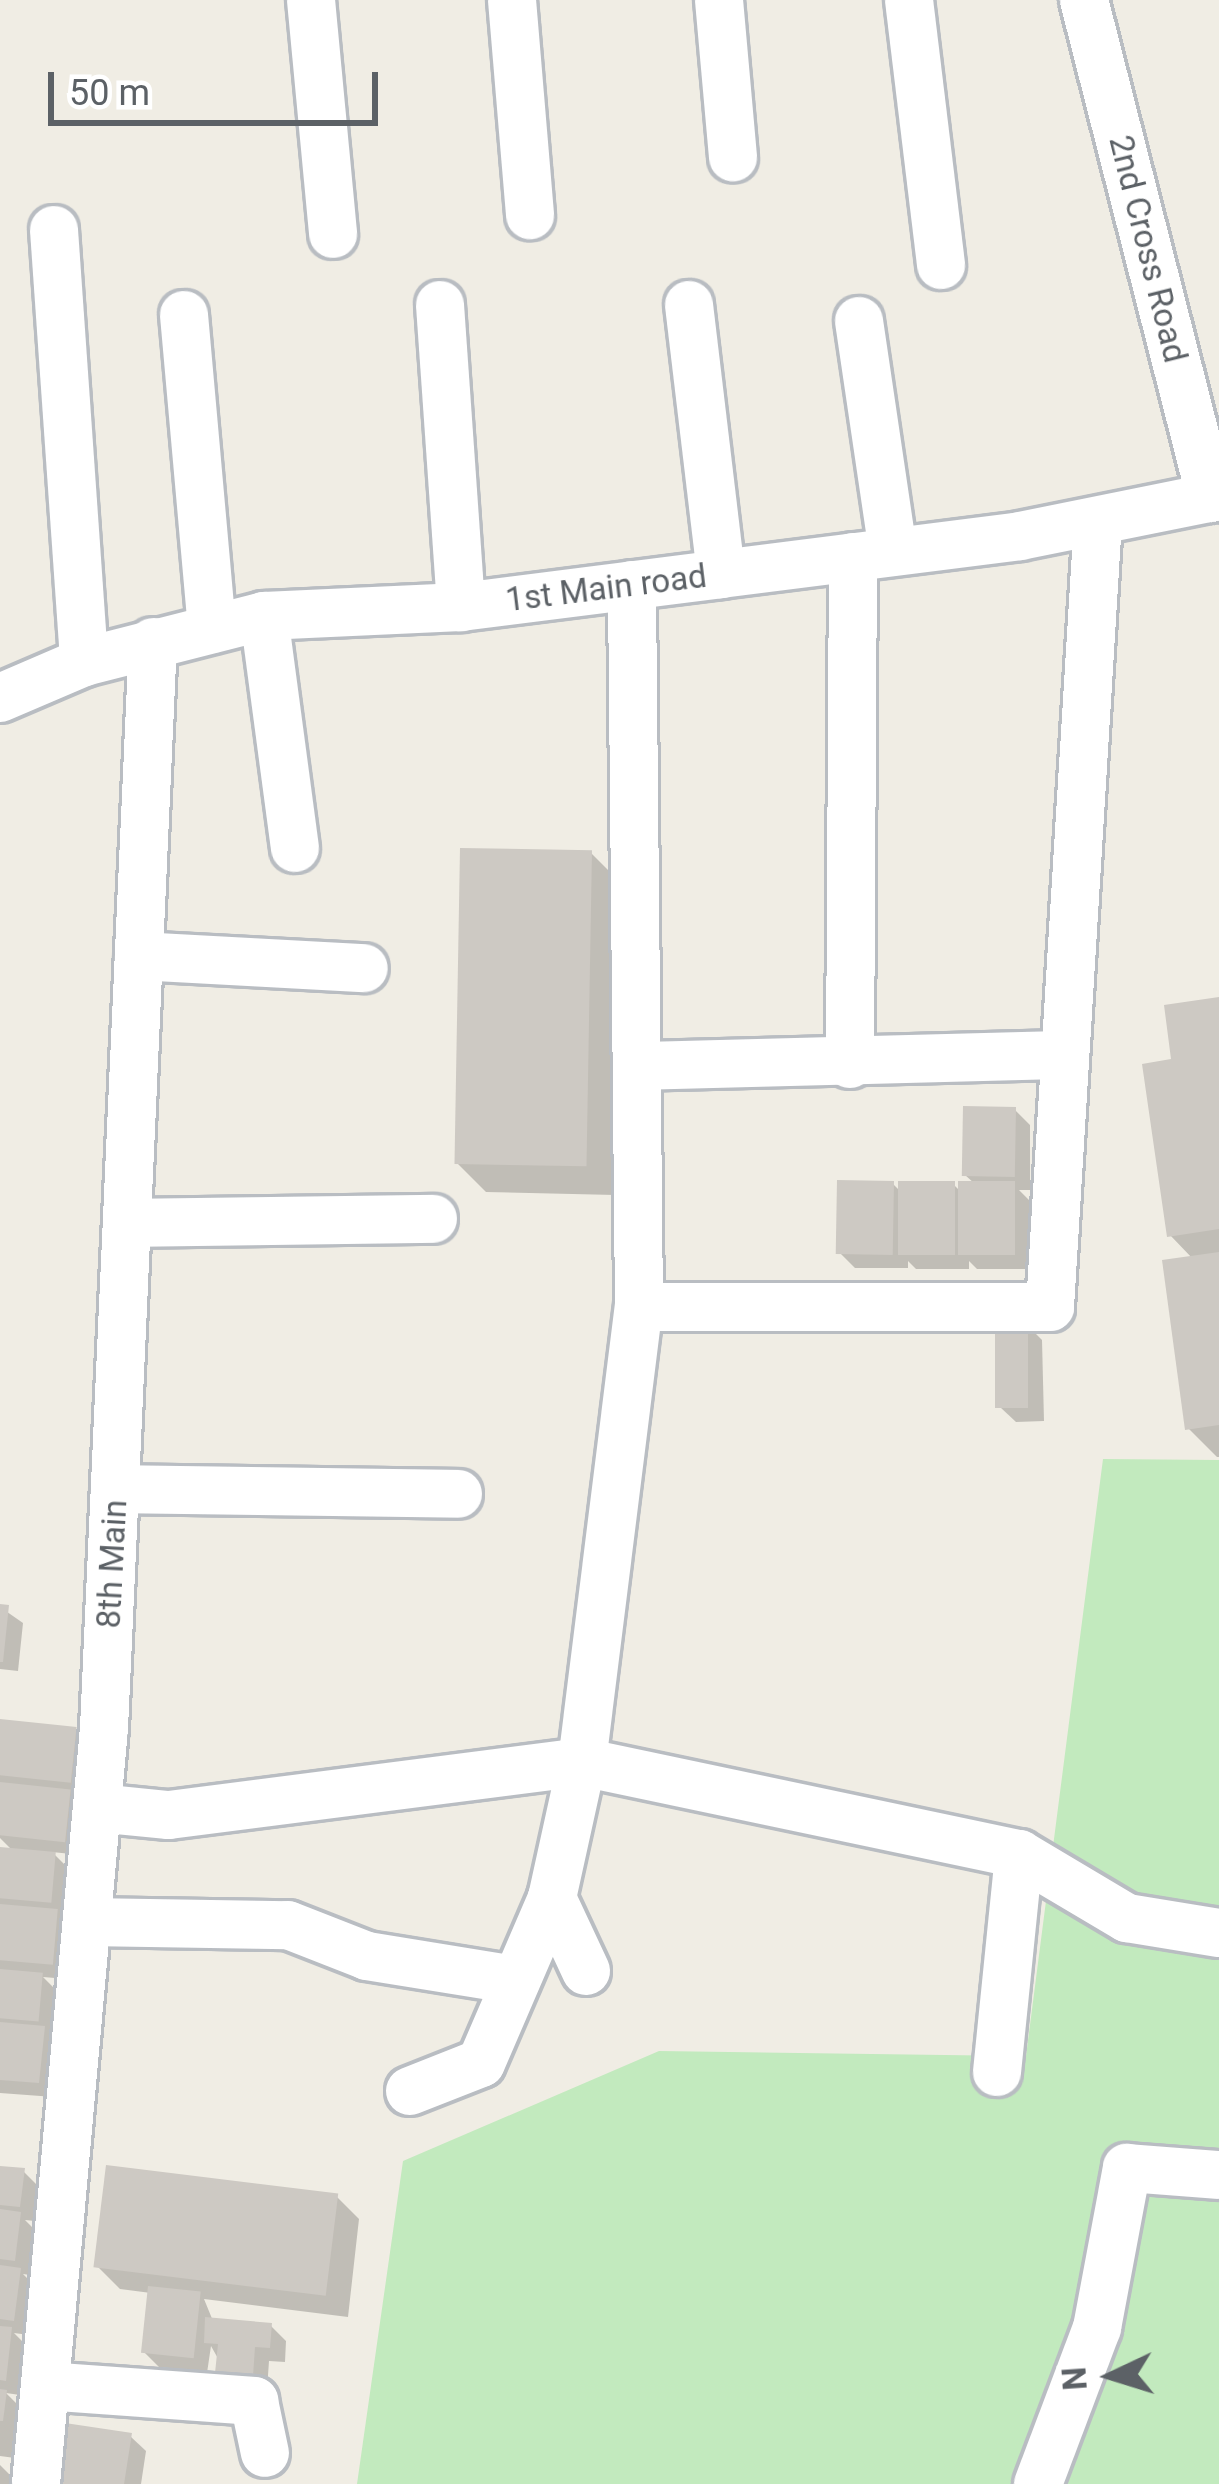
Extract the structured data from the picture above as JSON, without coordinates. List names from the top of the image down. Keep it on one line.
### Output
{"streets":{"street":["2nd Cross Road","1st Main road","8th Main"]},"crossings":[["2nd Cross Road","1st Main road"],["1st Main road","8th Main"]],"scale_bar":"50 m","north":"left"}
